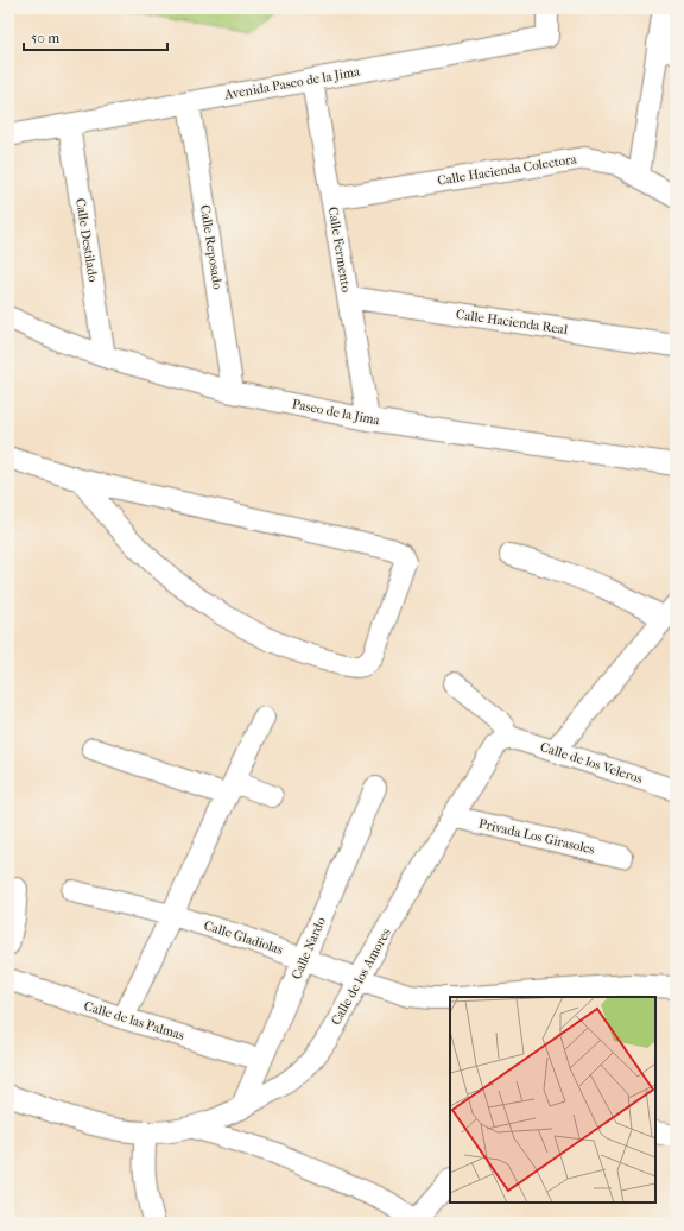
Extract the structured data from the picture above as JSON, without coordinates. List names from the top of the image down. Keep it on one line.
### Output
{"streets":{"street":["Avenida Paseo de la Jima","Calle Hacienda Colectora","Calle Destilado","Calle Reposado","Calle Fermento","Calle Hacienda Real","Paseo de la Jima","Calle de los Veleros","Privada Los Girasoles","Calle Gladiolas","Calle Nardo","Calle de los Amores","Calle de las Palmas"]},"crossings":[["Avenida Paseo de la Jima","Calle Destilado"],["Avenida Paseo de la Jima","Calle Reposado"],["Avenida Paseo de la Jima","Calle Fermento"],["Calle Hacienda Colectora","Calle Fermento"],["Calle Destilado","Paseo de la Jima"],["Calle Reposado","Paseo de la Jima"],["Calle Fermento","Calle Hacienda Real"],["Calle Fermento","Paseo de la Jima"],["Calle de los Veleros","Calle de los Amores"],["Privada Los Girasoles","Calle de los Amores"],["Calle Gladiolas","Calle Nardo"],["Calle Gladiolas","Calle de los Amores"],["Calle Nardo","Calle de los Amores"],["Calle Nardo","Calle de las Palmas"]],"scale_bar":"50 m"}
